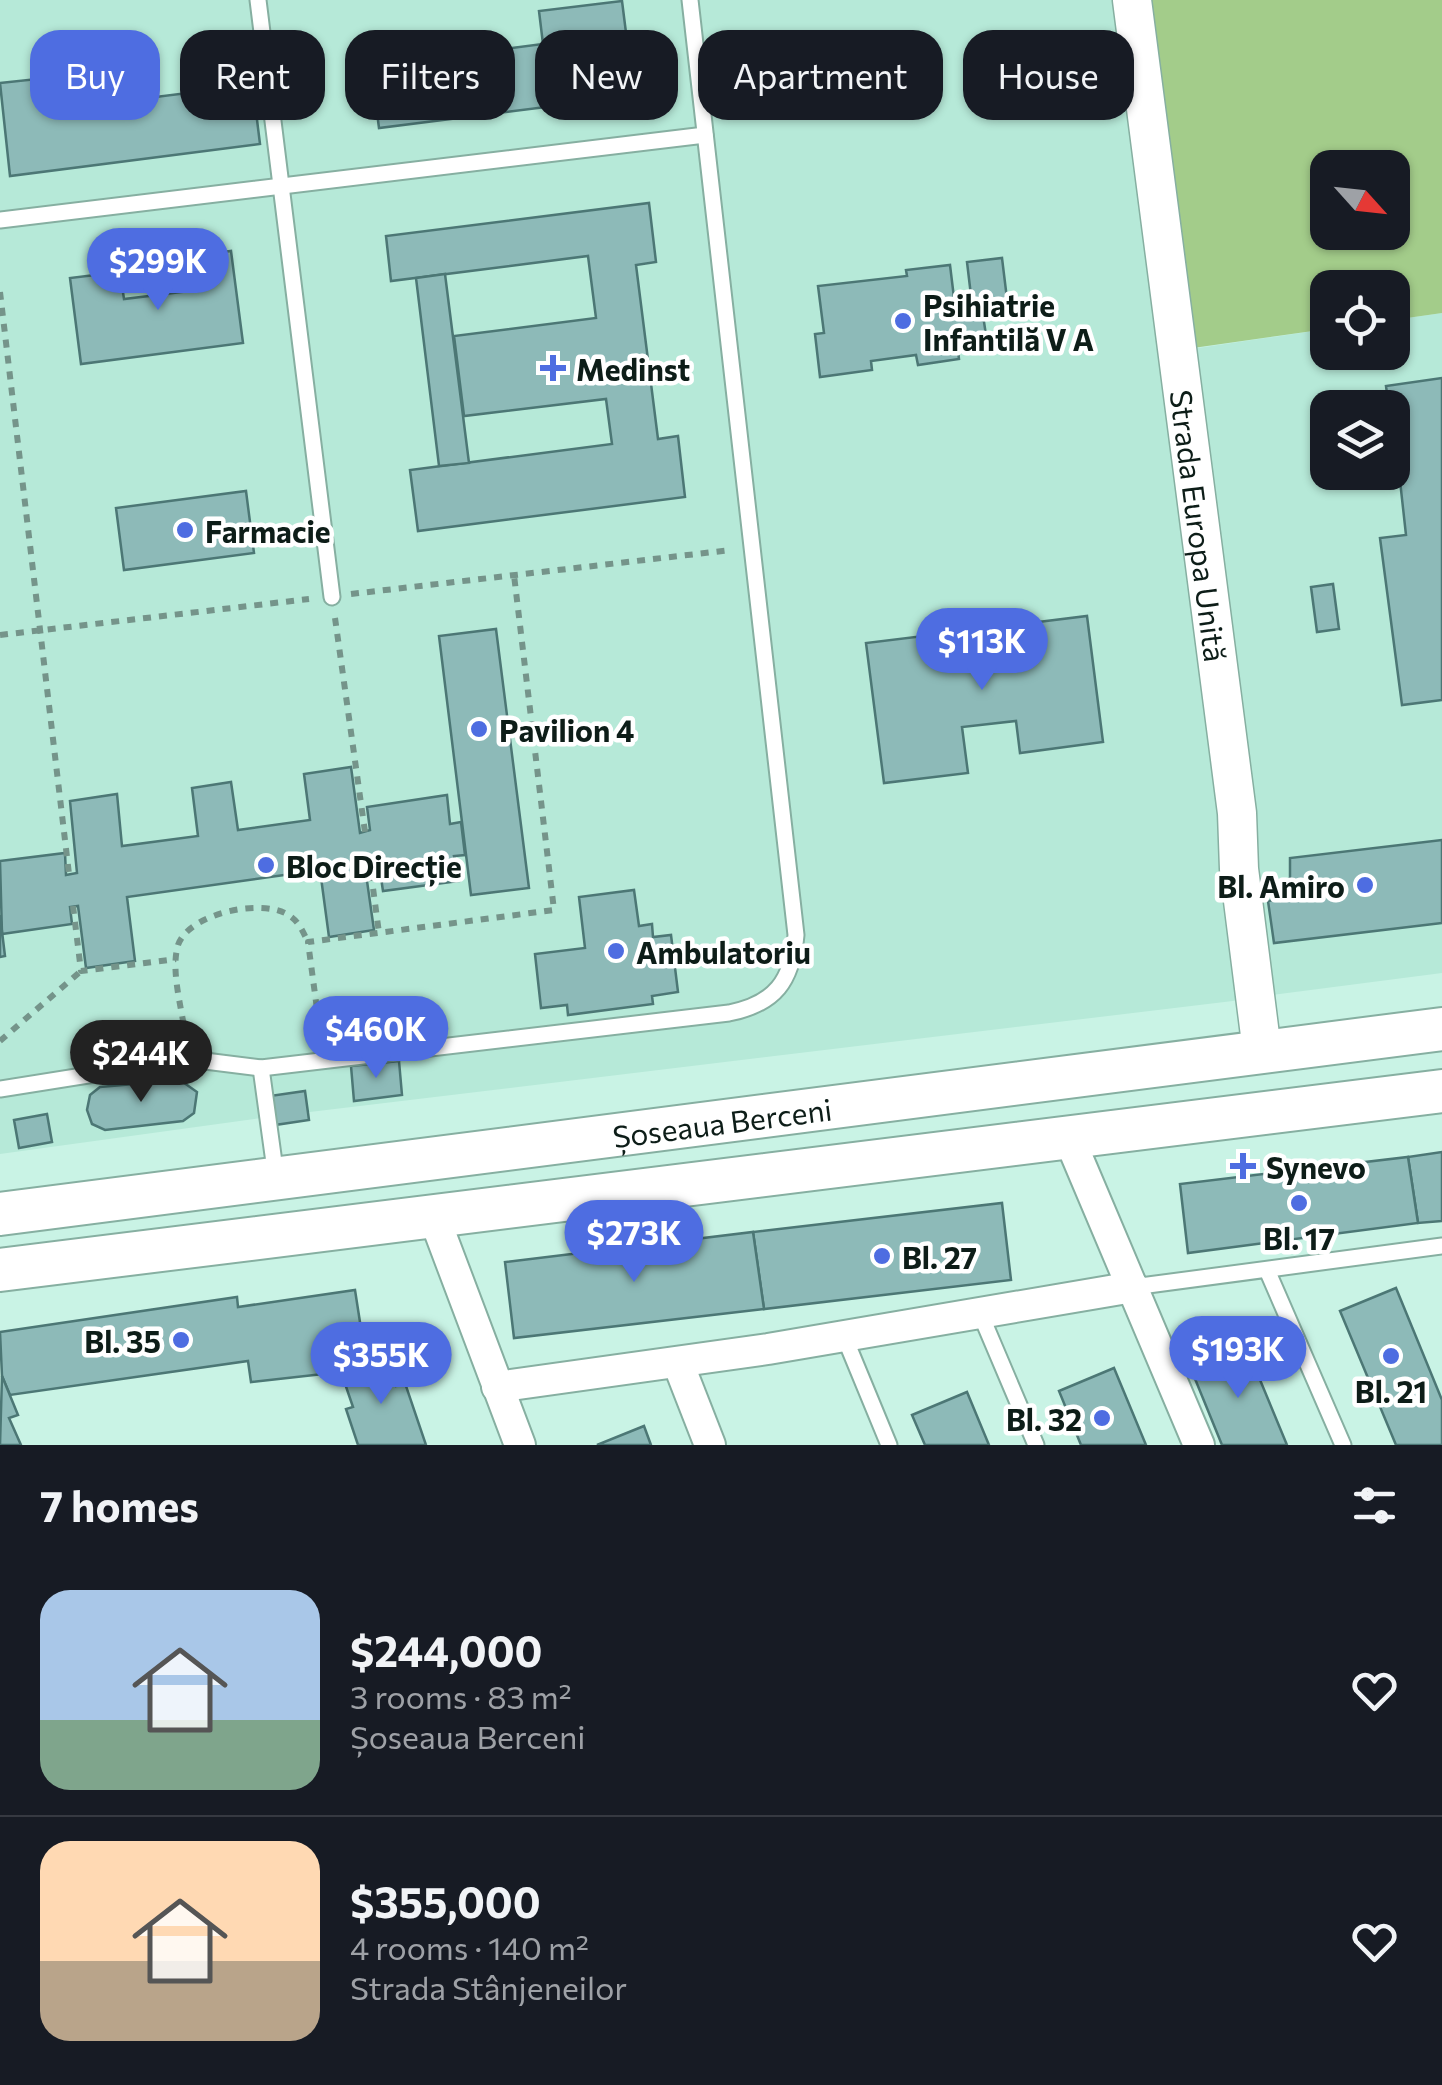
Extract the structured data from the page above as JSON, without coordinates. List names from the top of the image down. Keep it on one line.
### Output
{"streets":{"main road":["Șoseaua Berceni"],"street":["Strada Europa Unită"]},"crossings":[["Strada Europa Unită","Șoseaua Berceni"]],"places":{"other":["Psihiatrie Infantilă V A","Farmacie","Pavilion 4","Bloc Direcție","Bl. Amiro","Ambulatoriu","Bl. 17","Bl. 27","Bl. 35","Bl. 21","Bl. 32"],"health":["Medinst","Synevo"]},"north":"bottom right","page":{"chip":["Buy","Rent","Filters","New","Apartment","House"],"price":["$299K","$113K","$460K","$244K","$273K","$193K","$355K"],"heading":"7 homes","list":[{"name":"$244,000","note":"3 rooms · 83 m² · Șoseaua Berceni"},{"name":"$355,000","note":"4 rooms · 140 m² · Strada Stânjeneilor"}]}}
